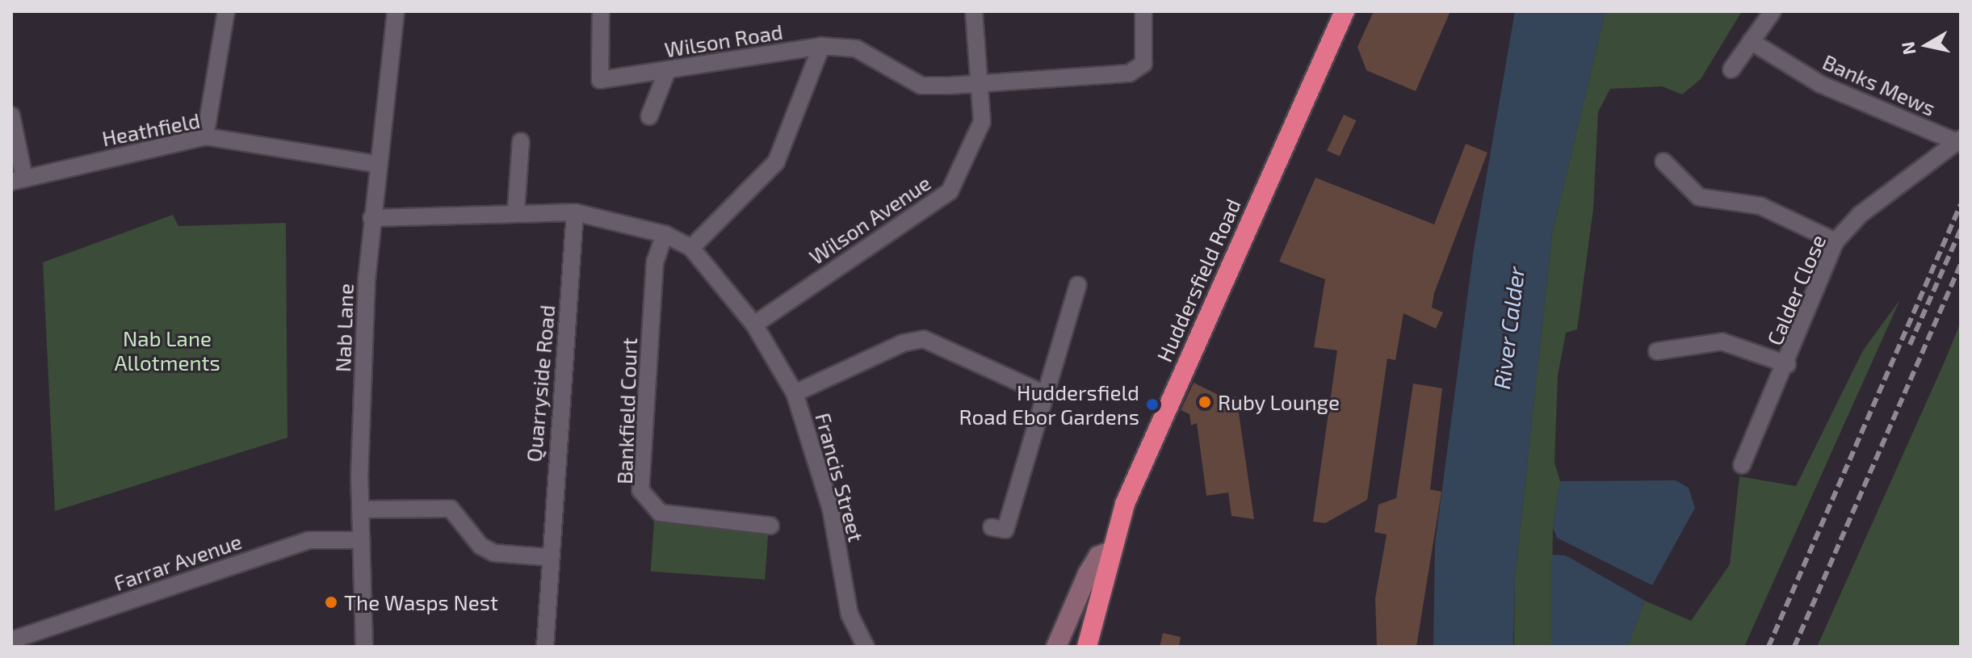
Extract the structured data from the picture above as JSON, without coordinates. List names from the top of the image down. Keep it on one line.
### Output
{"streets":{"highway":["Huddersfield Road"],"street":["Wilson Road","Banks Mews","Heathfield","Wilson Avenue","Calder Close","Nab Lane","Quarryside Road","Bankfield Court","Francis Street","Farrar Avenue"]},"crossings":[["Wilson Road","Wilson Avenue"],["Banks Mews","Calder Close"],["Heathfield","Nab Lane"],["Wilson Avenue","Francis Street"],["Nab Lane","Francis Street"],["Nab Lane","Farrar Avenue"],["Quarryside Road","Francis Street"],["Bankfield Court","Francis Street"]],"water":["River Calder"],"parks":["Nab Lane Allotments"],"places":["Ruby Lounge","Huddersfield Road Ebor Gardens","The Wasps Nest"],"north":"left"}
